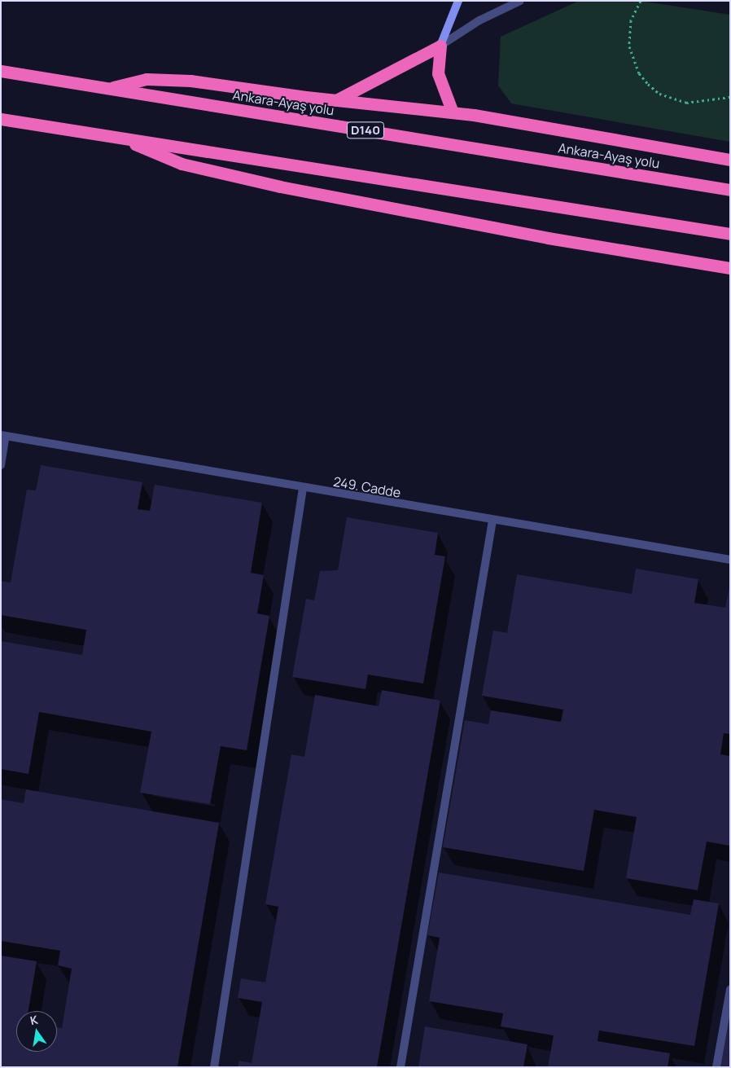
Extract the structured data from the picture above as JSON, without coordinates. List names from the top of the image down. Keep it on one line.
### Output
{"streets":{"highway":["Ankara-Ayaş yolu","D140"],"street":["249. Cadde"]},"north":"top"}
